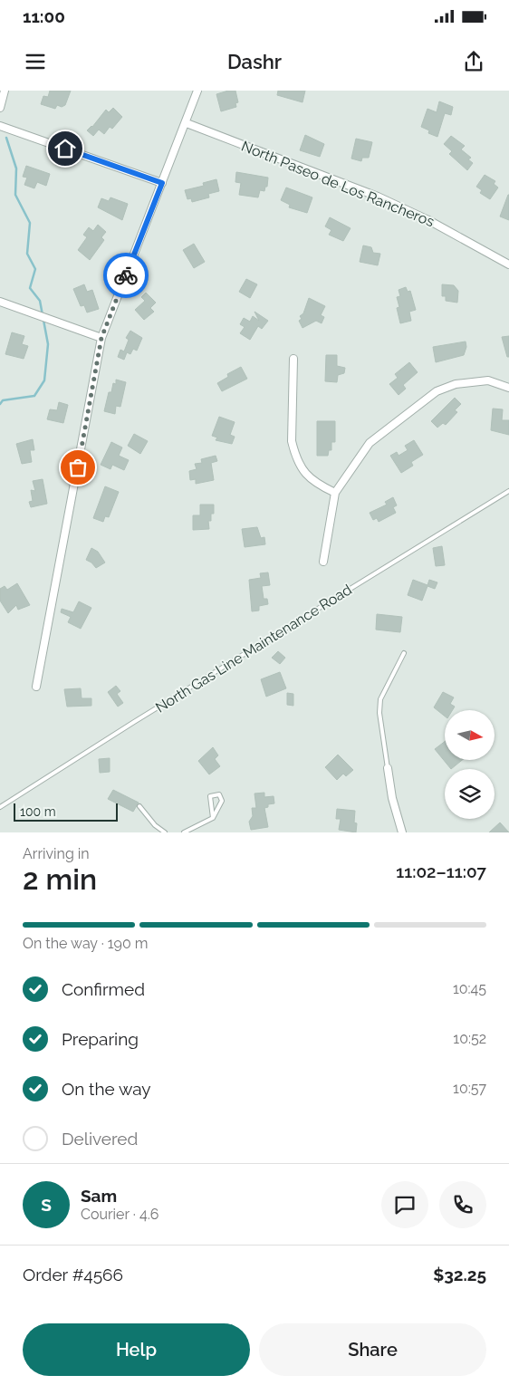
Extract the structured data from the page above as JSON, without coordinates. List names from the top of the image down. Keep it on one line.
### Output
{"streets":{"street":["North Paseo de Los Rancheros"],"lane":["North Gas Line Maintenance Road"]},"scale_bar":"100 m","north":"right","page":{"status":"11:00","header":"Dashr","scale":"100 m","heading":["2 min","Arriving in","11:02–11:07"],"panel":["Sam","Courier · 4.6","Order #4566","$32.25"],"bar":"On the way · 190 m","list":[["Confirmed","10:45"],["Preparing","10:52"],["On the way","10:57"],"Delivered"],"round":"S","buttons":["Help","Share"]}}
